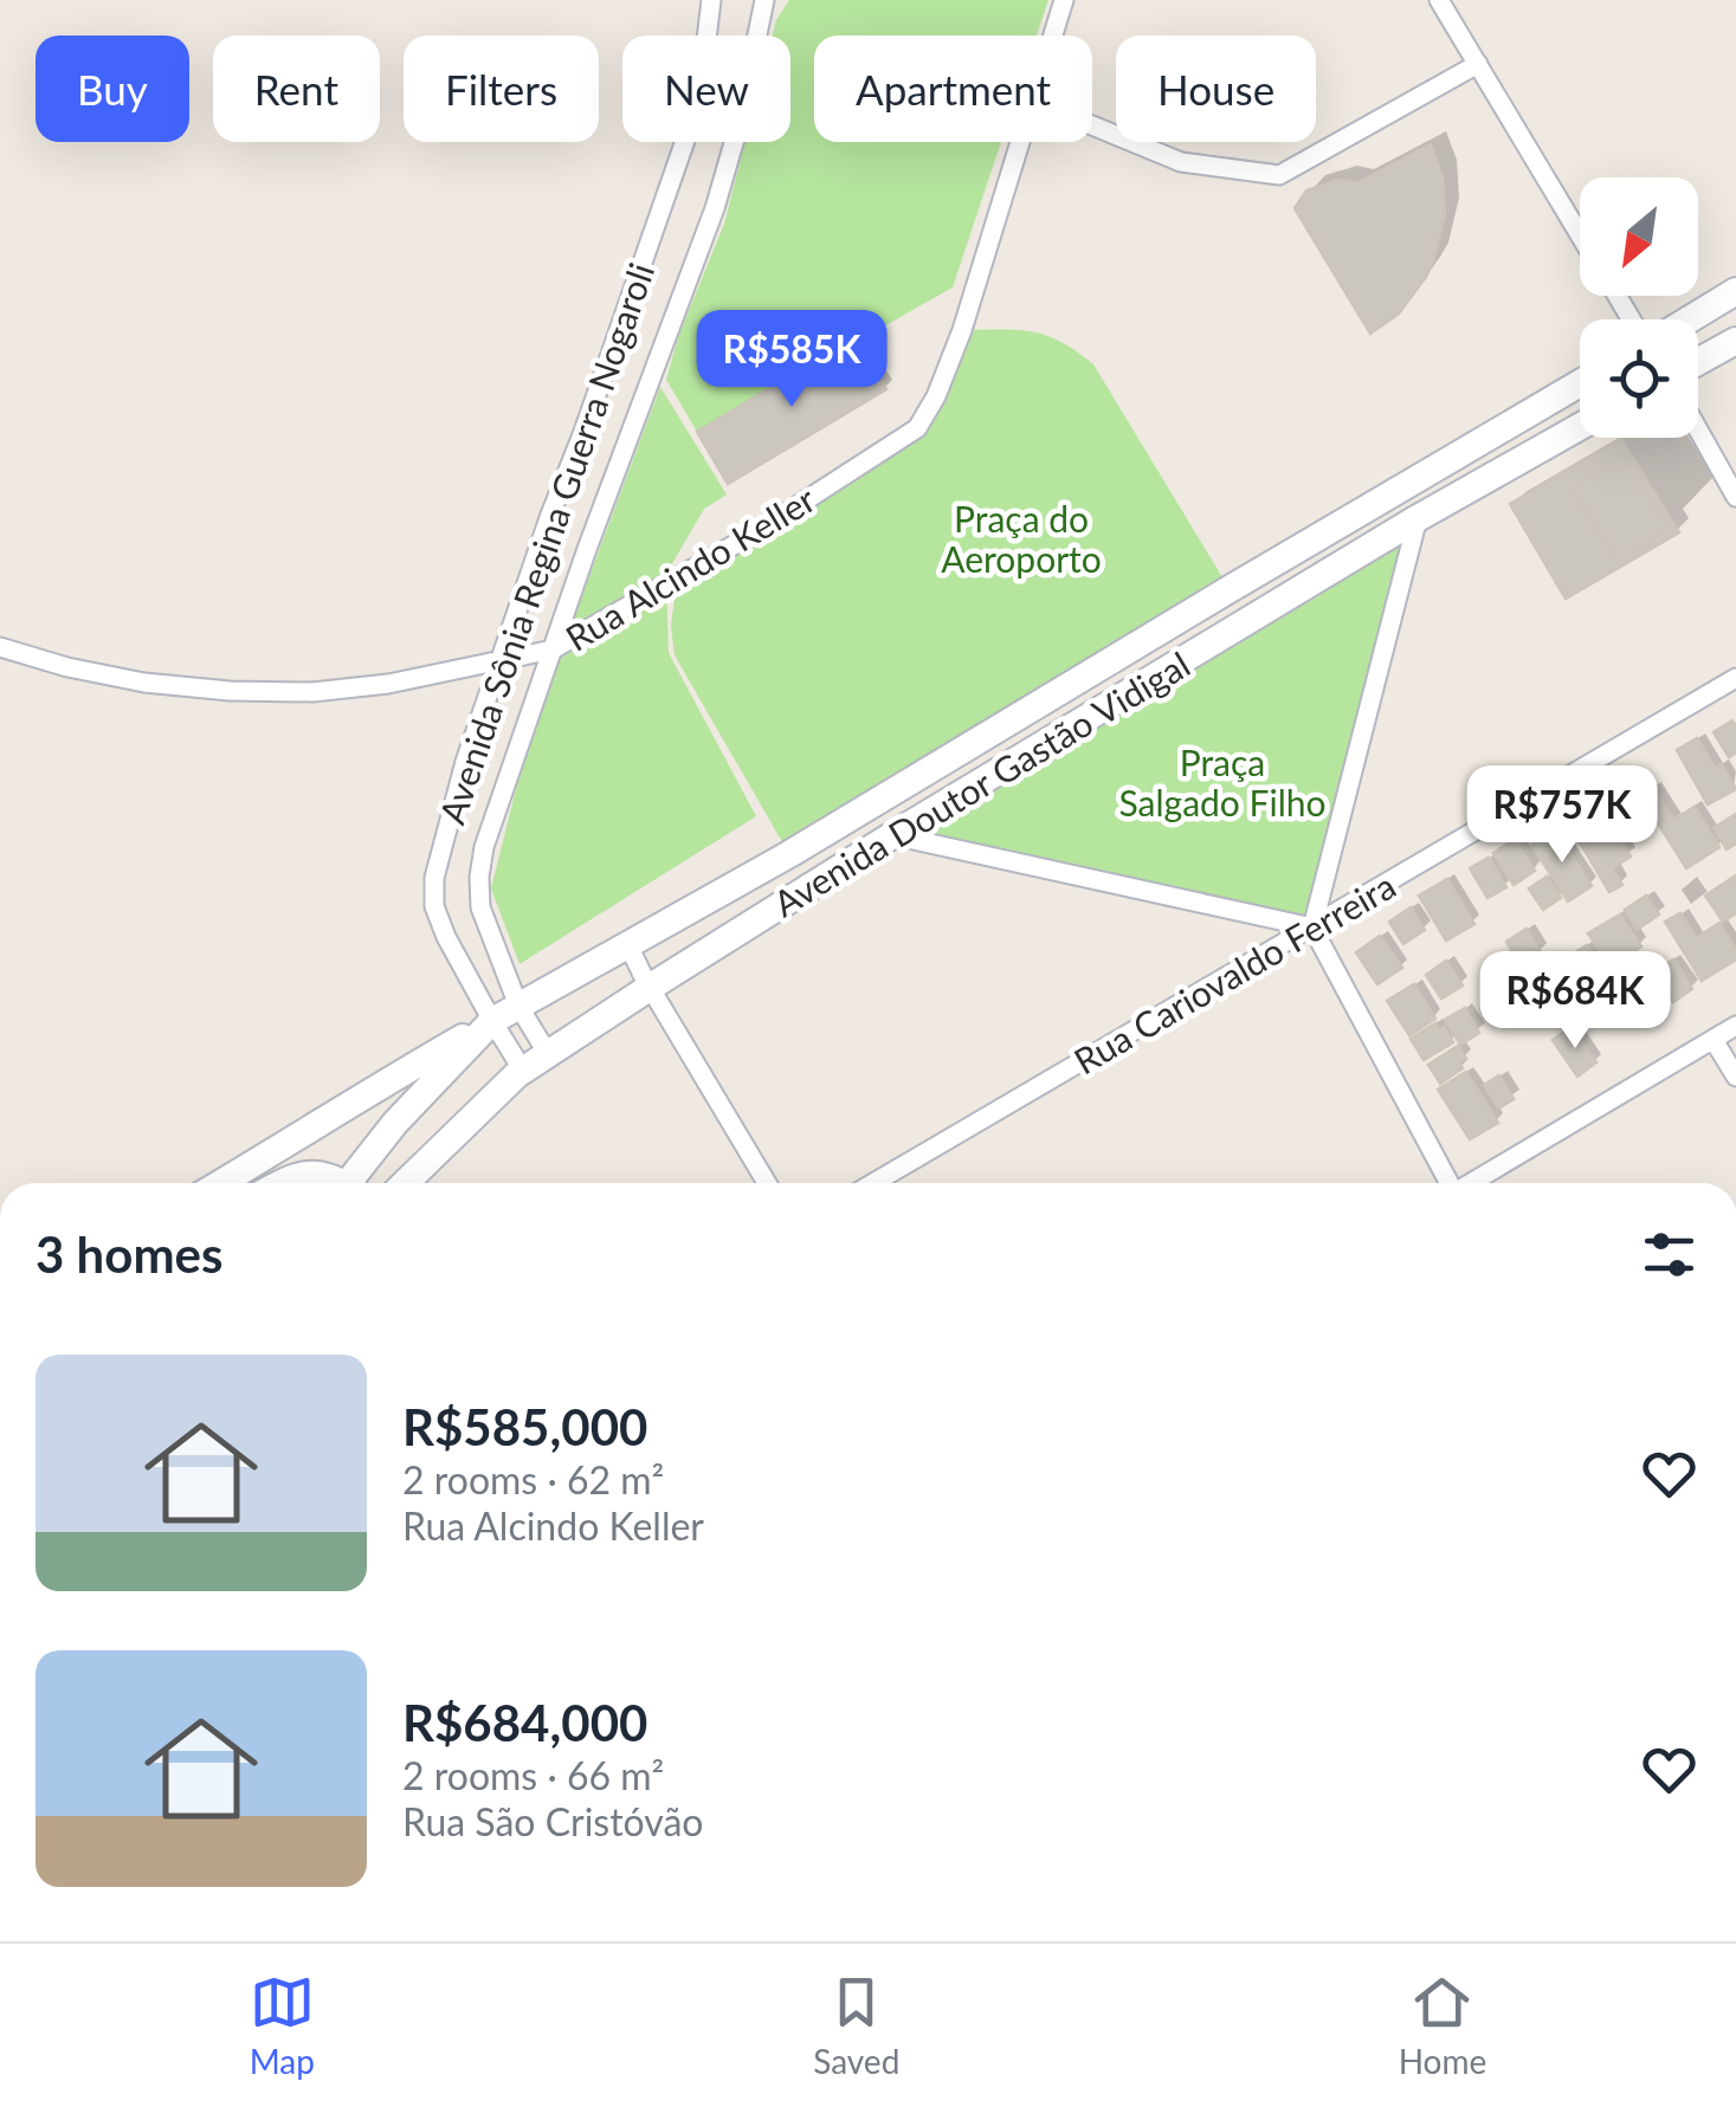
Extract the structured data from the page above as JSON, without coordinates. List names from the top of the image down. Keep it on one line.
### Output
{"streets":{"main road":["Avenida Doutor Gastão Vidigal"],"street":["Avenida Sônia Regina Guerra Nogaroli","Rua Alcindo Keller","Rua Cariovaldo Ferreira"]},"crossings":[["Avenida Sônia Regina Guerra Nogaroli","Rua Alcindo Keller"],["Avenida Sônia Regina Guerra Nogaroli","Avenida Doutor Gastão Vidigal"]],"parks":["Praça do Aeroporto","Praça Salgado Filho"],"north":"bottom left","page":{"chip":["Buy","Rent","Filters","New","Apartment","House"],"price":["R$585K","R$757K","R$684K"],"heading":"3 homes","list":[{"name":"R$585,000","note":"2 rooms · 62 m² · Rua Alcindo Keller"},{"name":"R$684,000","note":"2 rooms · 66 m² · Rua São Cristóvão"}],"tabs":["Map","Saved","Home"]}}
